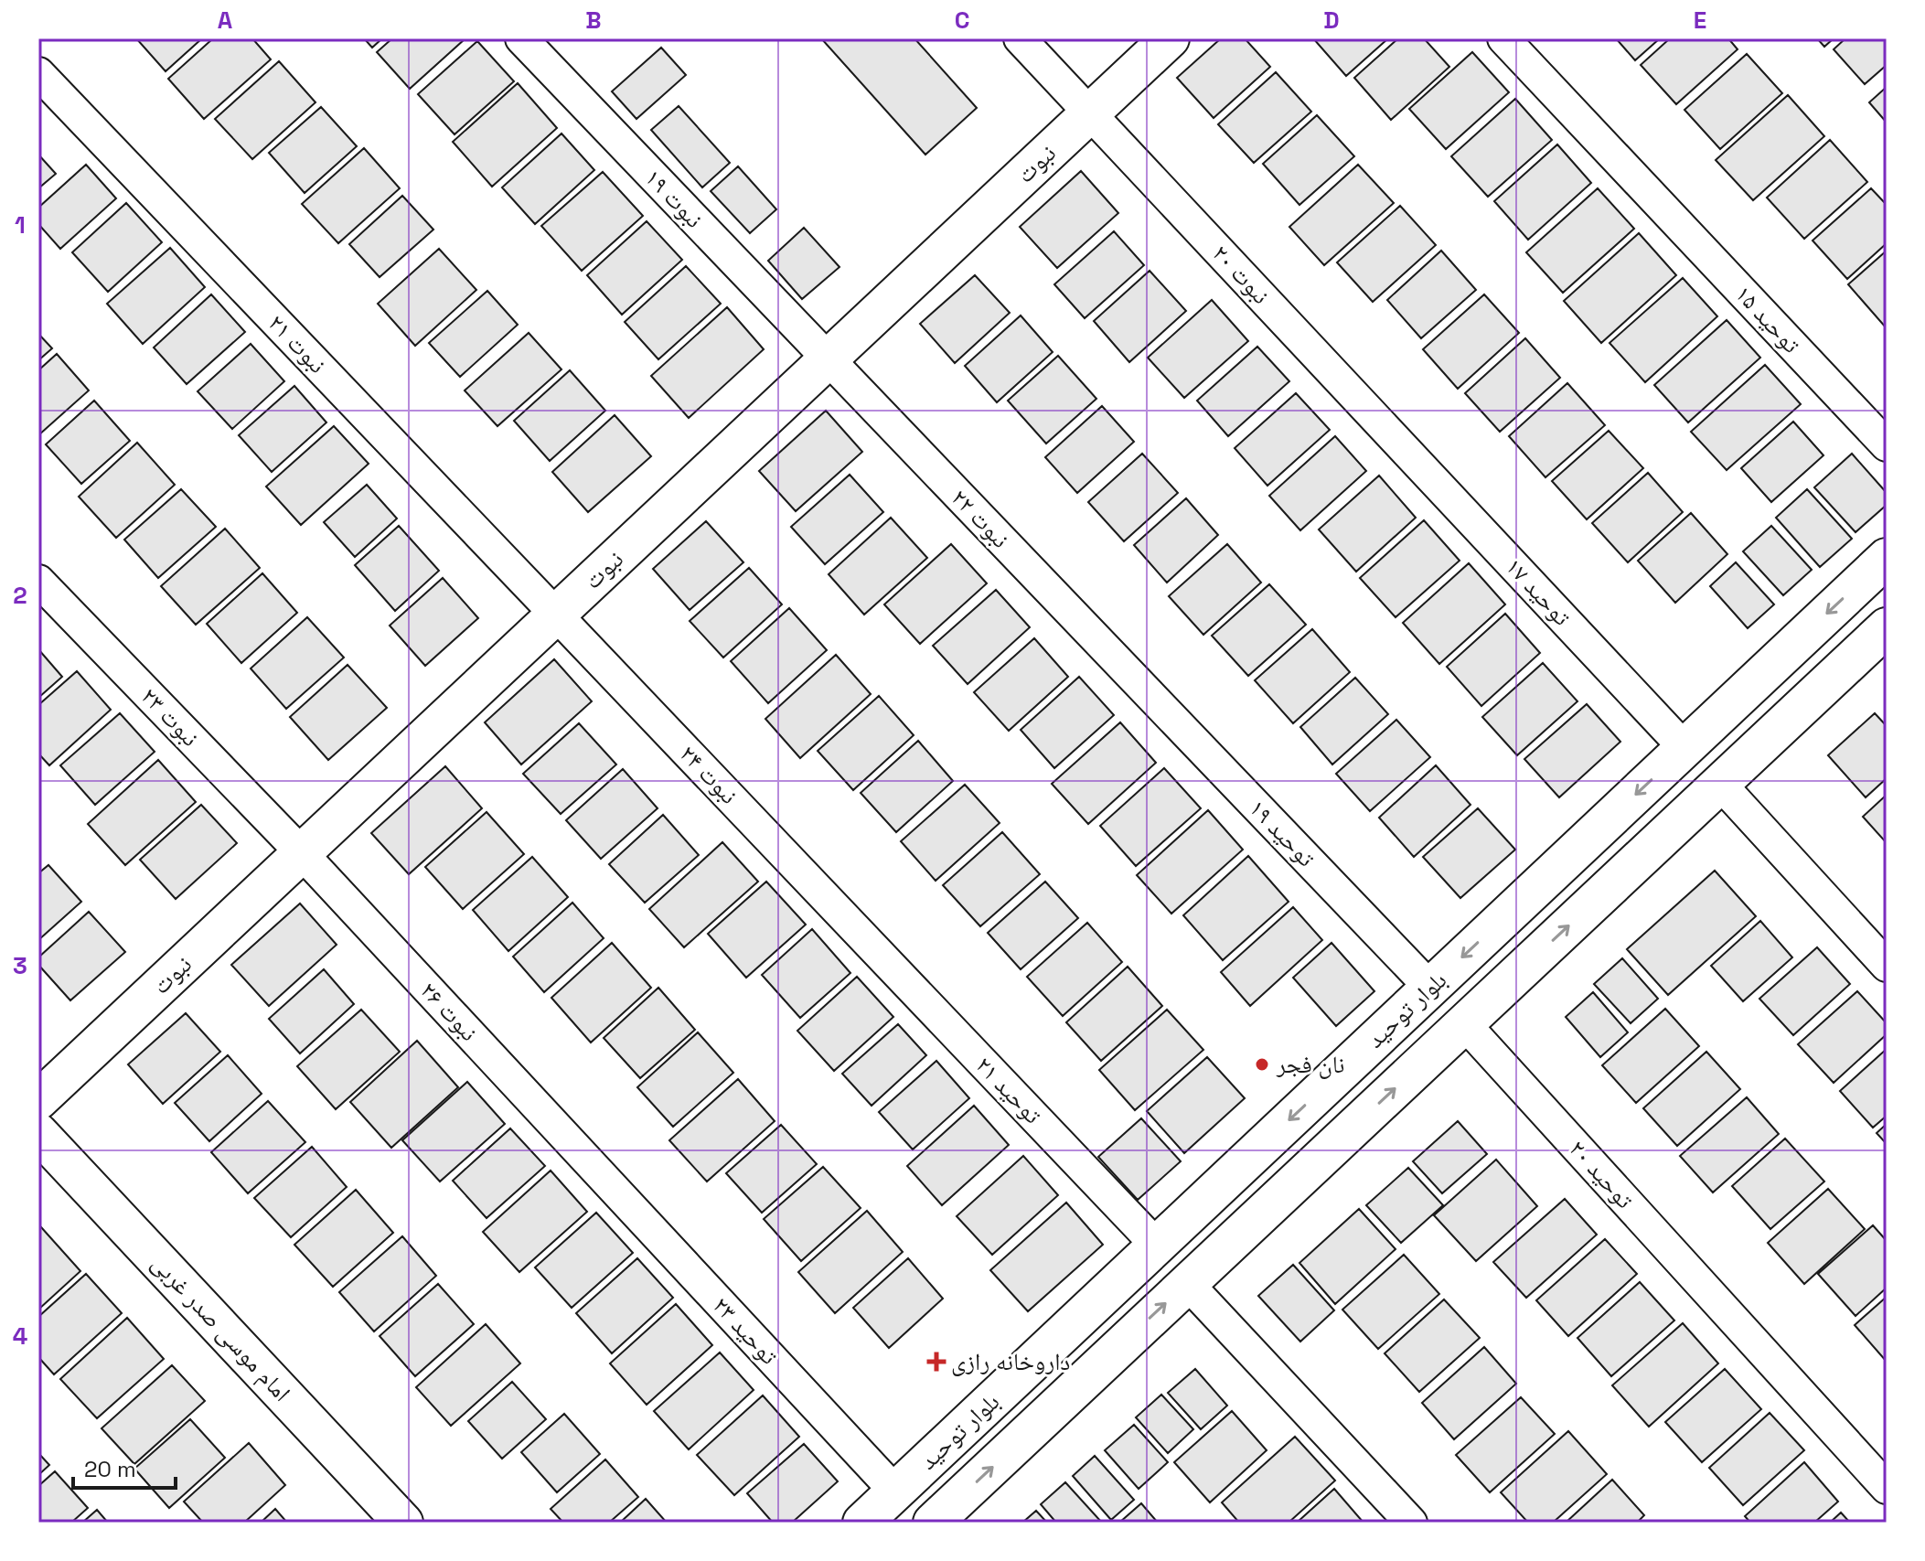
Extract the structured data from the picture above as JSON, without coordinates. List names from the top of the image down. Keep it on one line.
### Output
{"streets":{"street":["نبوت","نبوت ۱۹","نبوت ۲۰","توحید ۱۵","نبوت ۲۱","نبوت ۲۲","توحید ۱۷","نبوت ۲۳","نبوت ۲۴","توحید ۱۹","بلوار توحید","نبوت ۲۶","توحید ۲۱","توحید ۲۰","امام موسی صدر غربی","توحید ۲۳"]},"crossings":[["نبوت","نبوت ۱۹"],["نبوت","نبوت ۲۰"],["نبوت","نبوت ۲۱"],["نبوت","نبوت ۲۲"],["نبوت","نبوت ۲۳"],["نبوت","نبوت ۲۴"],["نبوت","نبوت ۲۶"],["نبوت ۱۹","نبوت ۲۲"],["نبوت ۲۰","توحید ۱۷"],["نبوت ۲۱","نبوت ۲۴"],["نبوت ۲۲","توحید ۱۹"],["توحید ۱۷","بلوار توحید"],["نبوت ۲۳","نبوت ۲۶"],["نبوت ۲۴","توحید ۲۱"],["توحید ۱۹","بلوار توحید"],["بلوار توحید","توحید ۲۱"],["بلوار توحید","توحید ۲۰"],["بلوار توحید","توحید ۲۳"],["نبوت ۲۶","توحید ۲۳"]],"places":{"other":["نان فجر"],"health":["داروخانه رازی"]},"scale_bar":"20 m","grid":{"columns":["A","B","C","D","E"],"rows":["1","2","3","4"]}}
